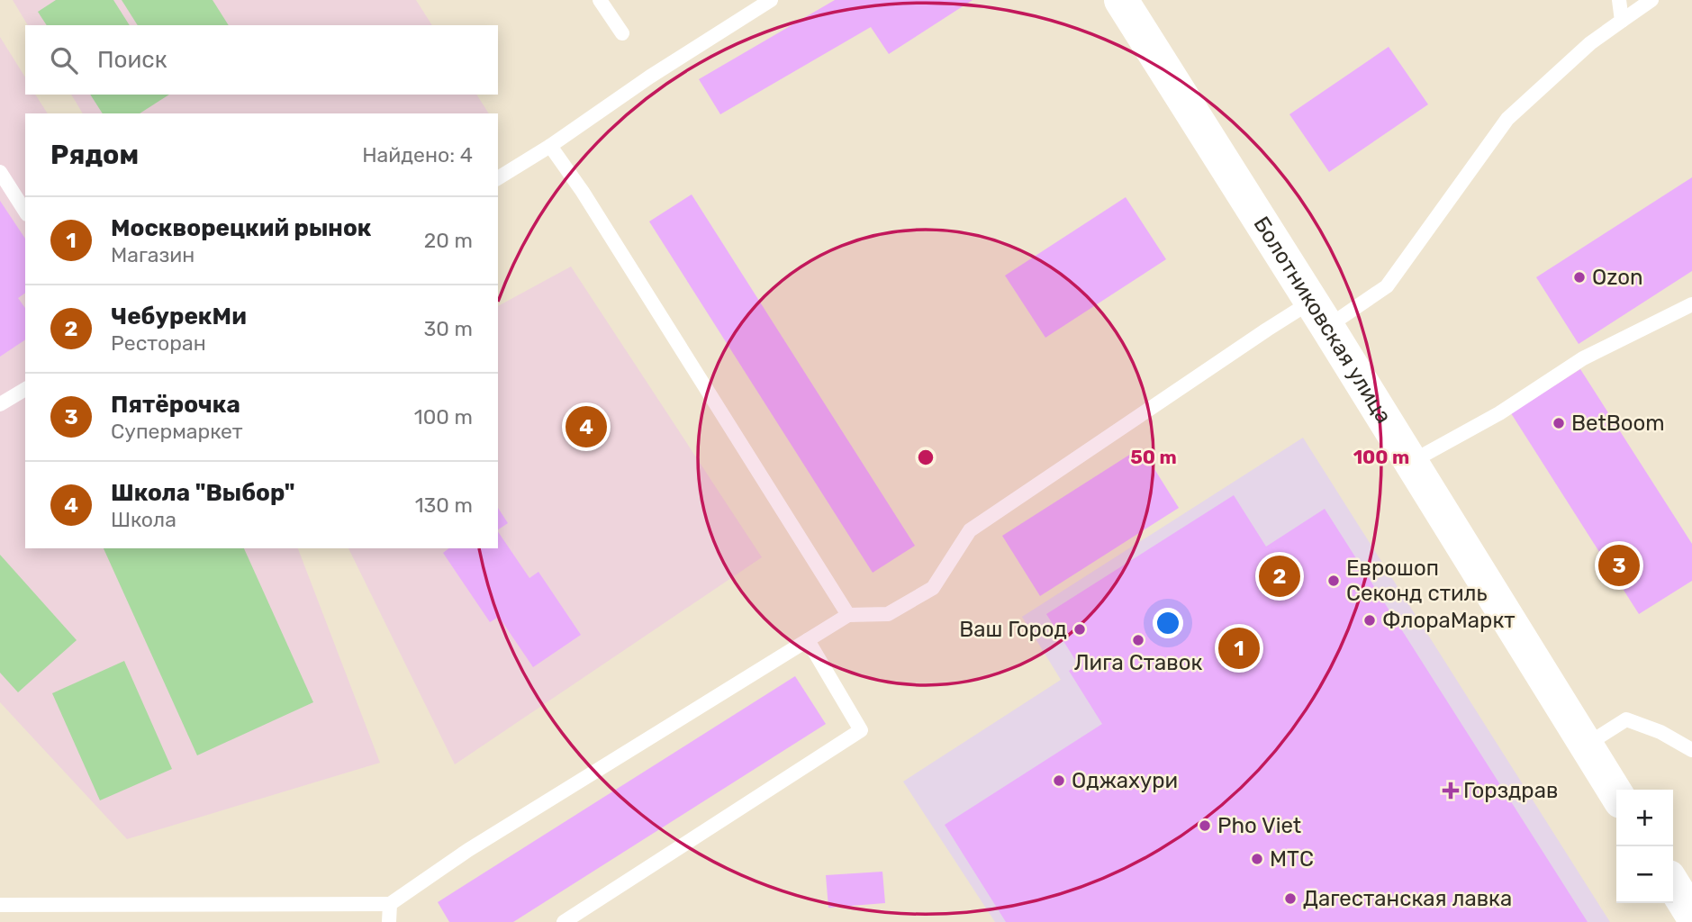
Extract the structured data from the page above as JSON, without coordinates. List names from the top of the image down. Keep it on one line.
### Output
{"streets":{"street":["Болотниковская улица"]},"places":{"other":["Ozon","BetBoom","Еврошоп Секонд стиль","ФлораМаркт","Ваш Город","Лига Ставок","Оджахури","Pho Viet","МТС","Дагестанская лавка"],"health":["Горздрав"]},"page":{"search":"Поиск","heading":["Рядом","Найдено: 4"],"list":[{"mark":"1","name":"Москворецкий рынок","note":"Магазин","value":"20 m"},{"mark":"2","name":"ЧебурекМи","note":"Ресторан","value":"30 m"},{"mark":"3","name":"Пятёрочка","note":"Супермаркет","value":"100 m"},{"mark":"4","name":"Школа \"Выбор\"","note":"Школа","value":"130 m"}],"pins":["4","3","2","1"],"map_buttons":["+","−"]},"rings":["50 m","100 m"]}
